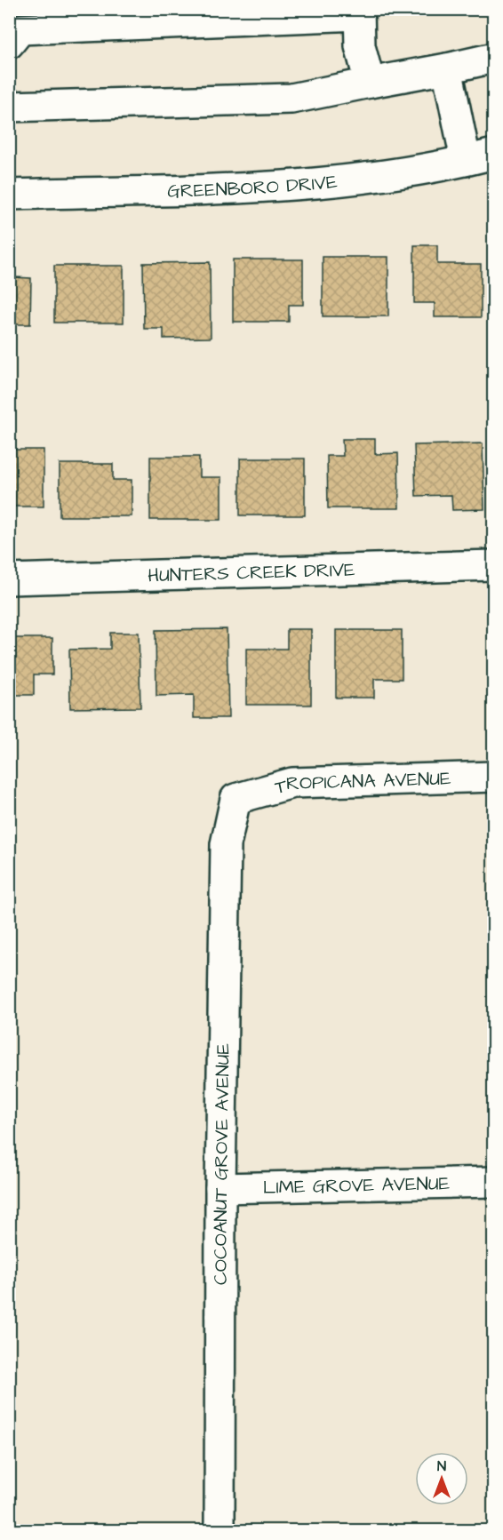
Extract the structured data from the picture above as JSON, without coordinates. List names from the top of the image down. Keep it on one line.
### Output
{"streets":{"street":["GREENBORO DRIVE","HUNTERS CREEK DRIVE","TROPICANA AVENUE","COCOANUT GROVE AVENUE","LIME GROVE AVENUE"]},"crossings":[["TROPICANA AVENUE","COCOANUT GROVE AVENUE"],["COCOANUT GROVE AVENUE","LIME GROVE AVENUE"]],"north":"top"}
